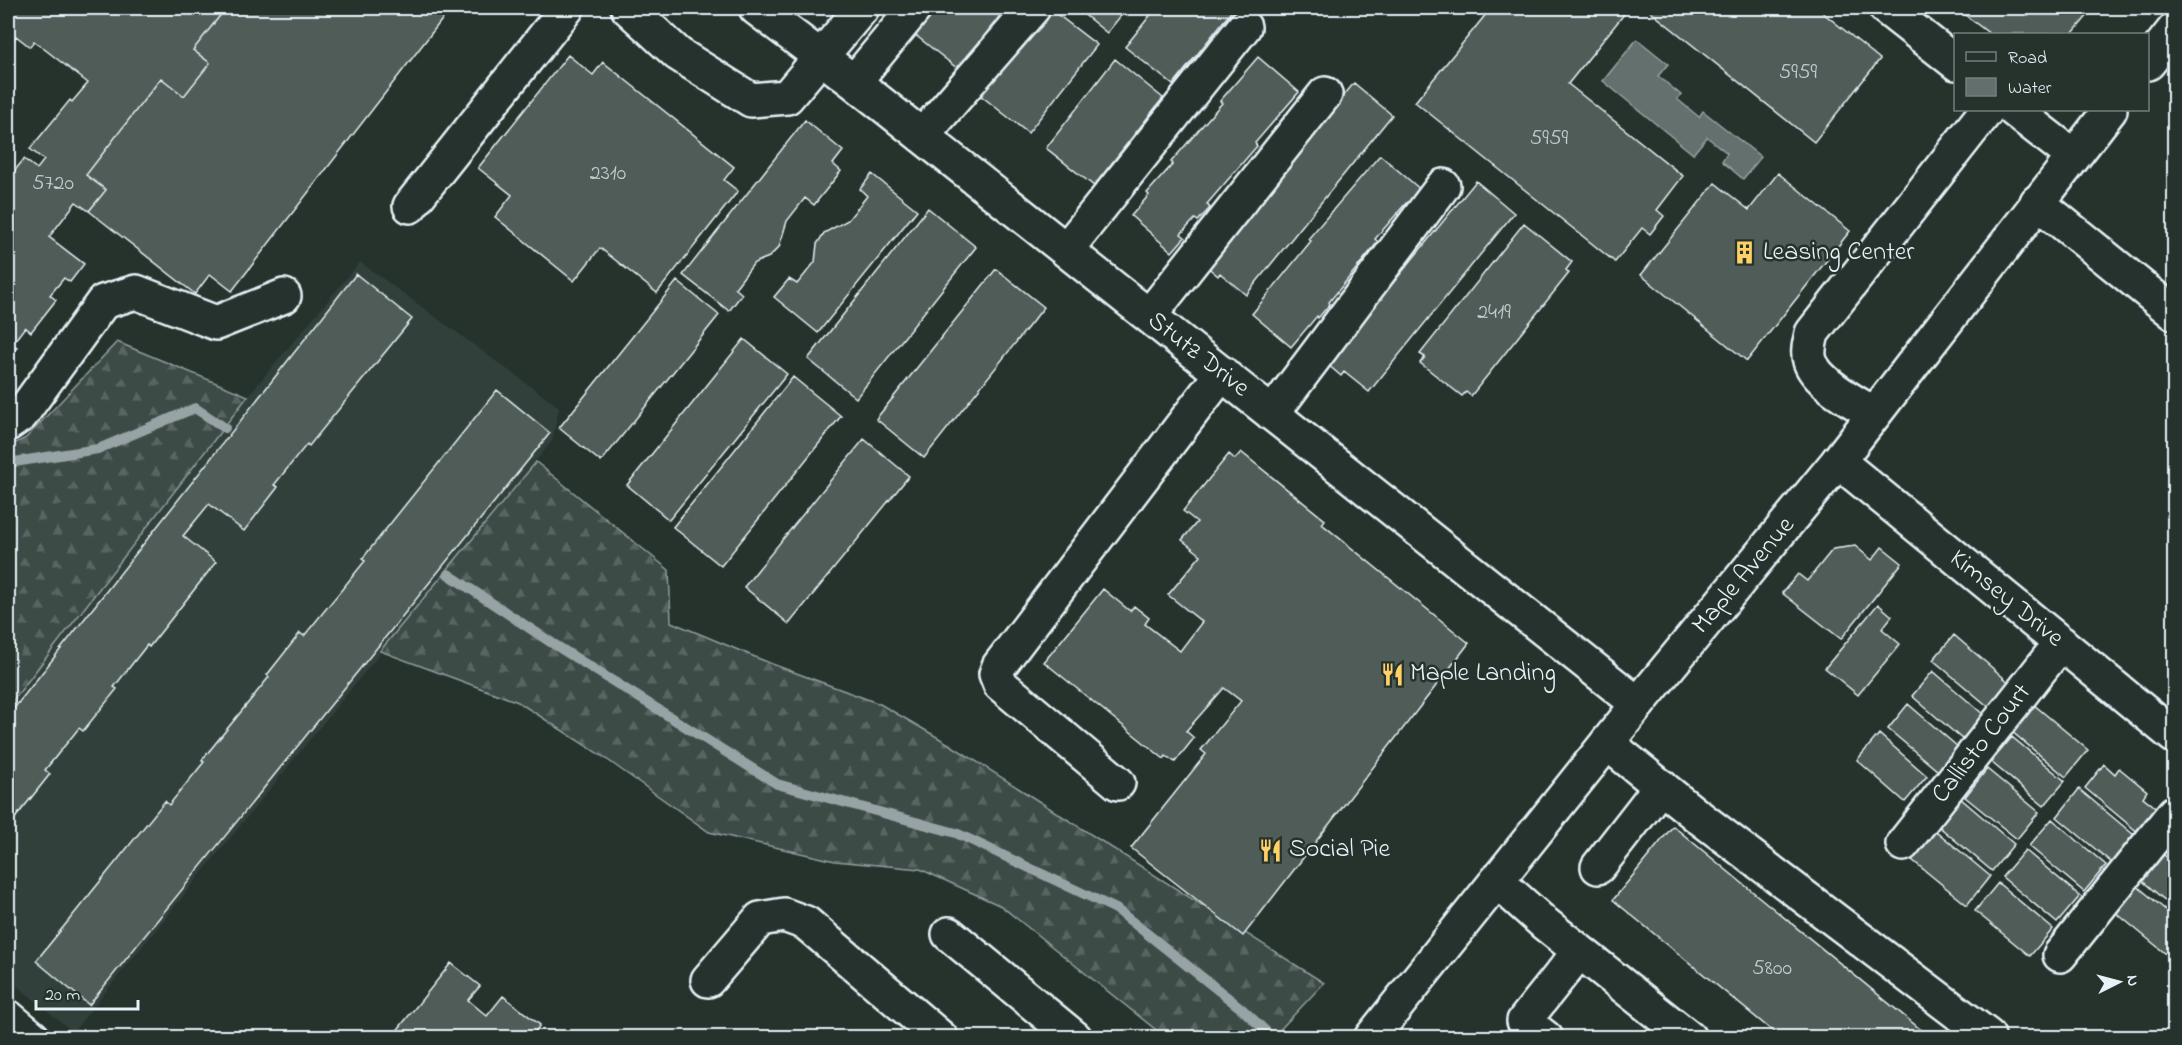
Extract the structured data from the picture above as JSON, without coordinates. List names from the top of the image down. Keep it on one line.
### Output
{"streets":{"street":["Stutz Drive","Maple Avenue","Kimsey Drive","Callisto Court"]},"crossings":[["Stutz Drive","Maple Avenue"],["Maple Avenue","Kimsey Drive"],["Kimsey Drive","Callisto Court"]],"places":{"building":["Leasing Center"],"restaurant":["Maple Landing","Social Pie"]},"house_numbers":["5959","5959","2310","5720","2419","5800"],"legend":["Road","Water"],"scale_bar":"20 m","north":"right"}
